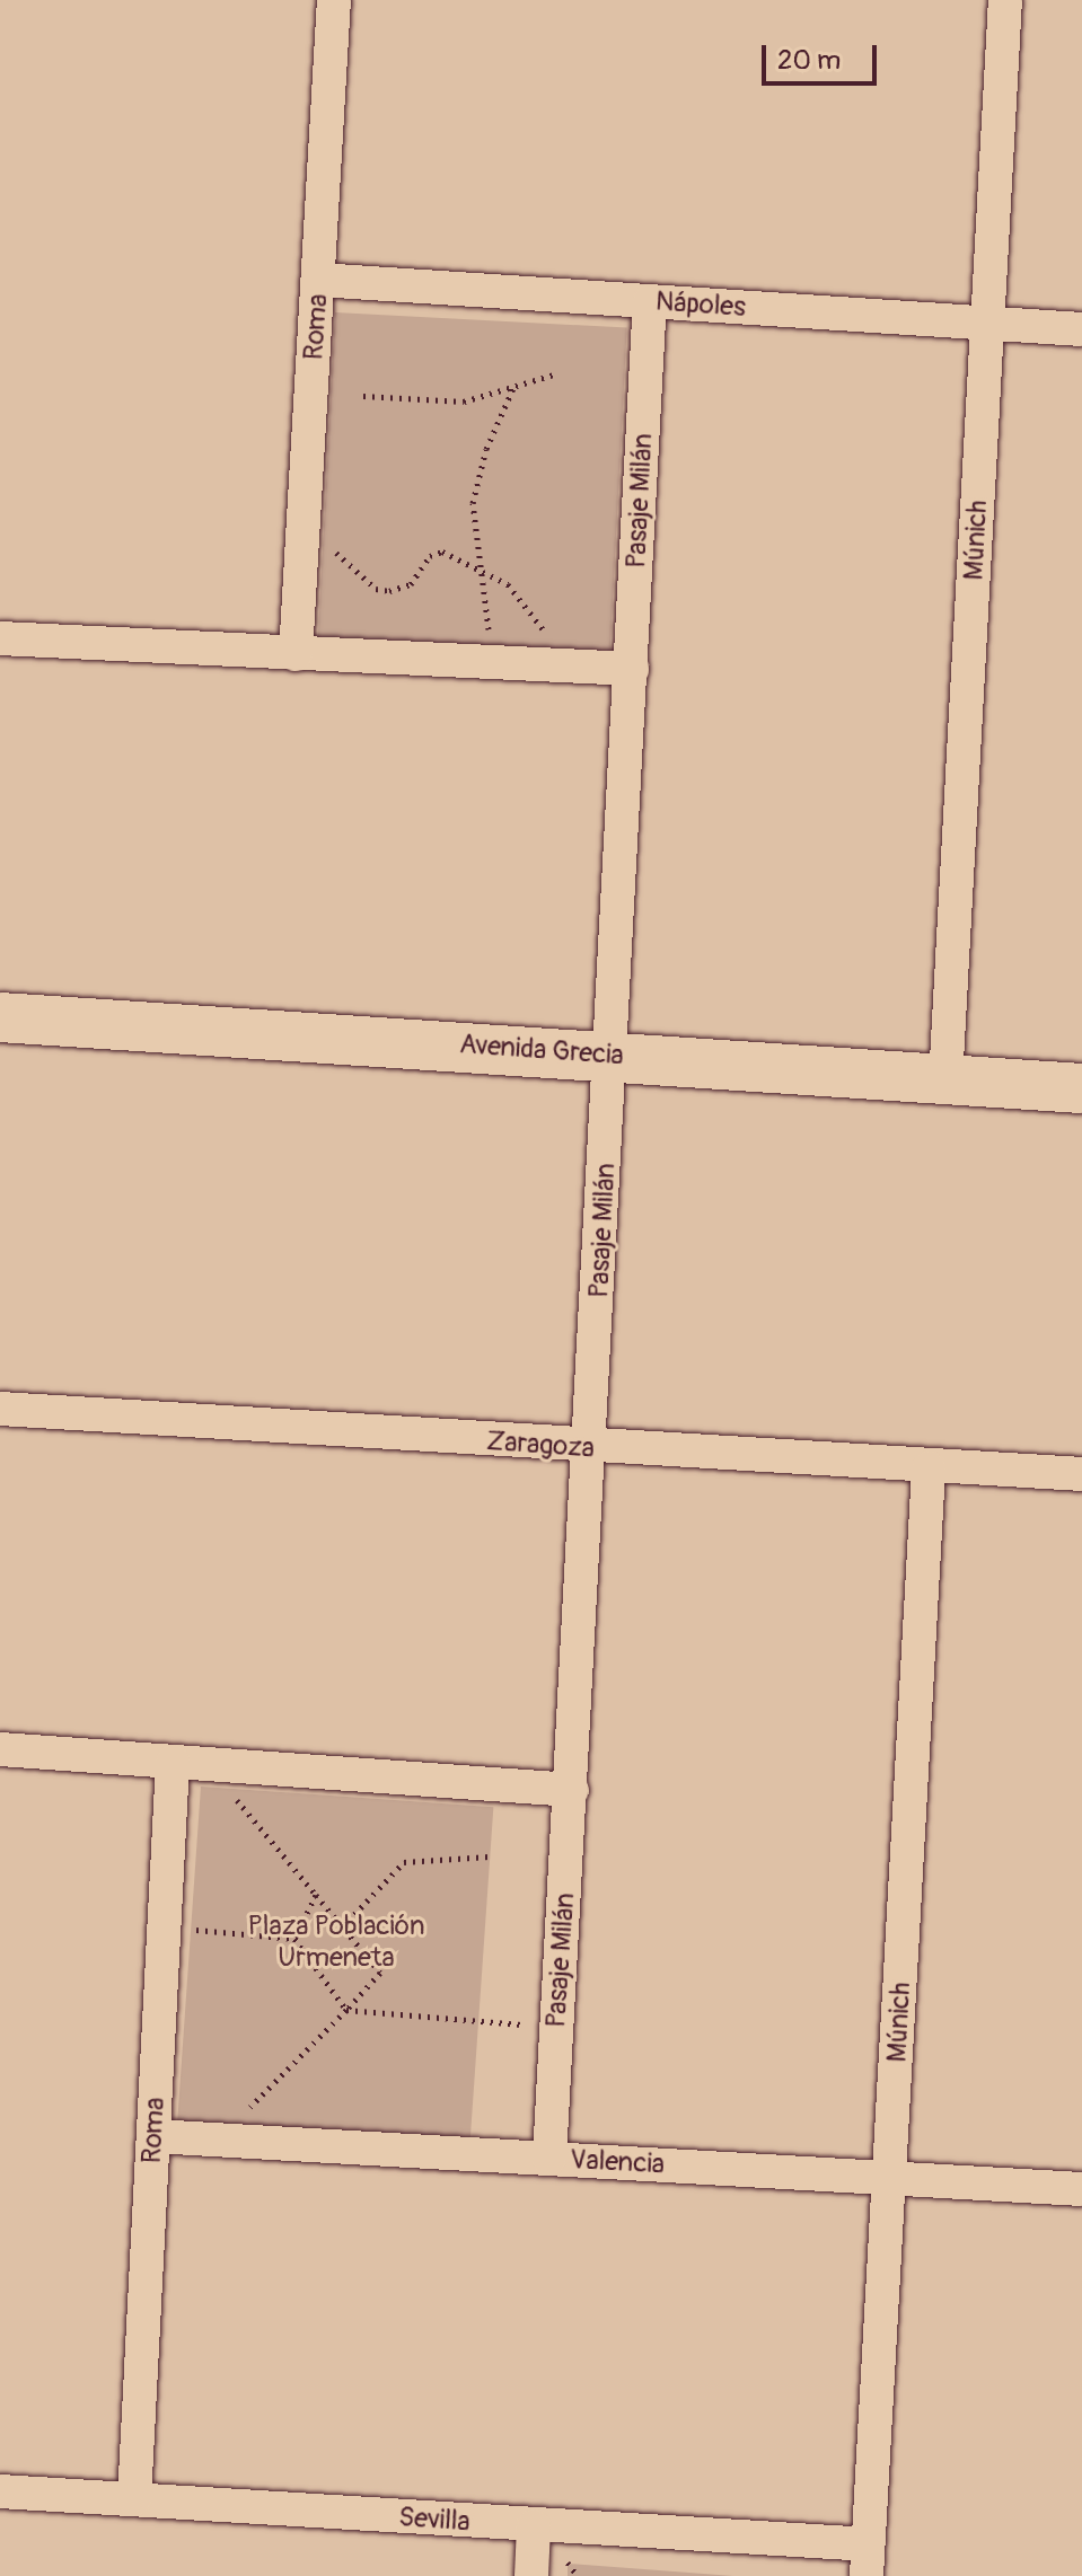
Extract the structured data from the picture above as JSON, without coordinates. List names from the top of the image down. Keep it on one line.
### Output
{"streets":{"street":["Nápoles","Roma","Pasaje Milán","Múnich","Avenida Grecia","Zaragoza","Valencia","Sevilla"]},"crossings":[["Nápoles","Roma"],["Nápoles","Pasaje Milán"],["Nápoles","Múnich"],["Roma","Valencia"],["Roma","Sevilla"],["Pasaje Milán","Avenida Grecia"],["Pasaje Milán","Zaragoza"],["Pasaje Milán","Valencia"],["Múnich","Avenida Grecia"],["Múnich","Zaragoza"],["Múnich","Valencia"],["Múnich","Sevilla"]],"parks":["Plaza Población Urmeneta"],"scale_bar":"20 m"}
